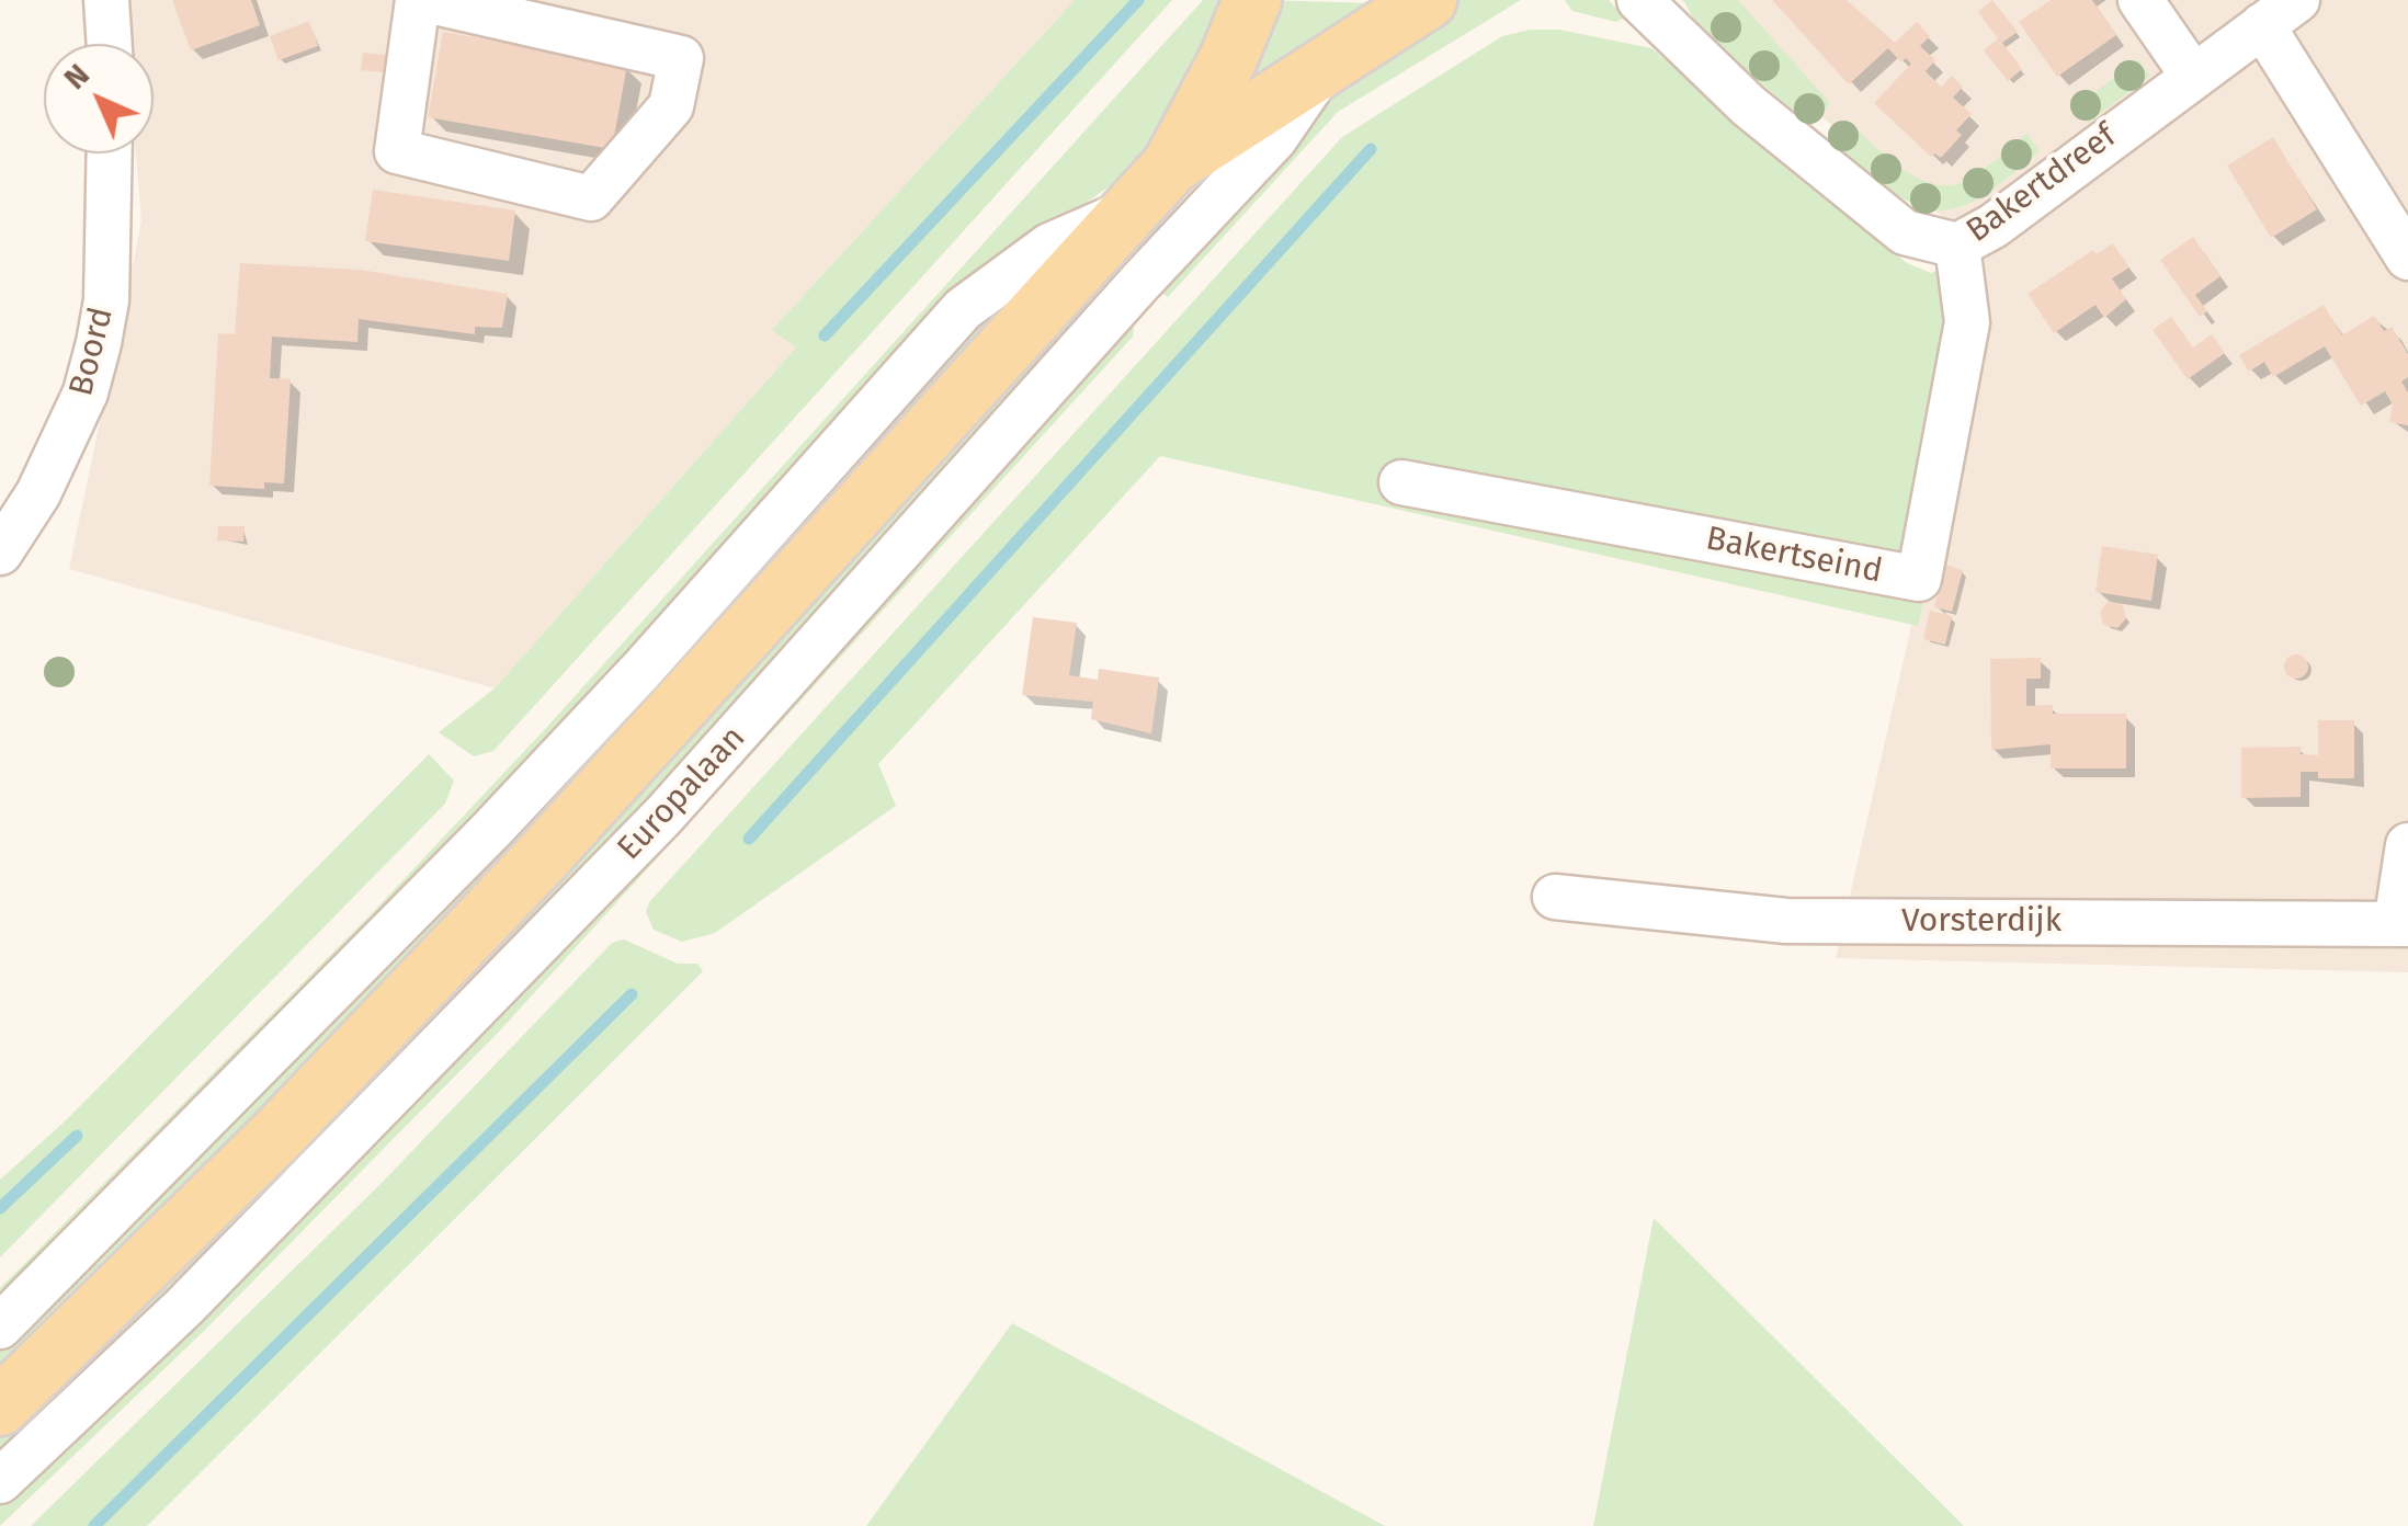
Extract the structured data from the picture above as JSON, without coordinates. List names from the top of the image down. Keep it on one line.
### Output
{"streets":{"main road":["Europalaan"],"street":["Bakertdreef","Boord","Bakertseind","Vorsterdijk"]},"crossings":[["Bakertdreef","Bakertseind"]],"north":"top left"}
